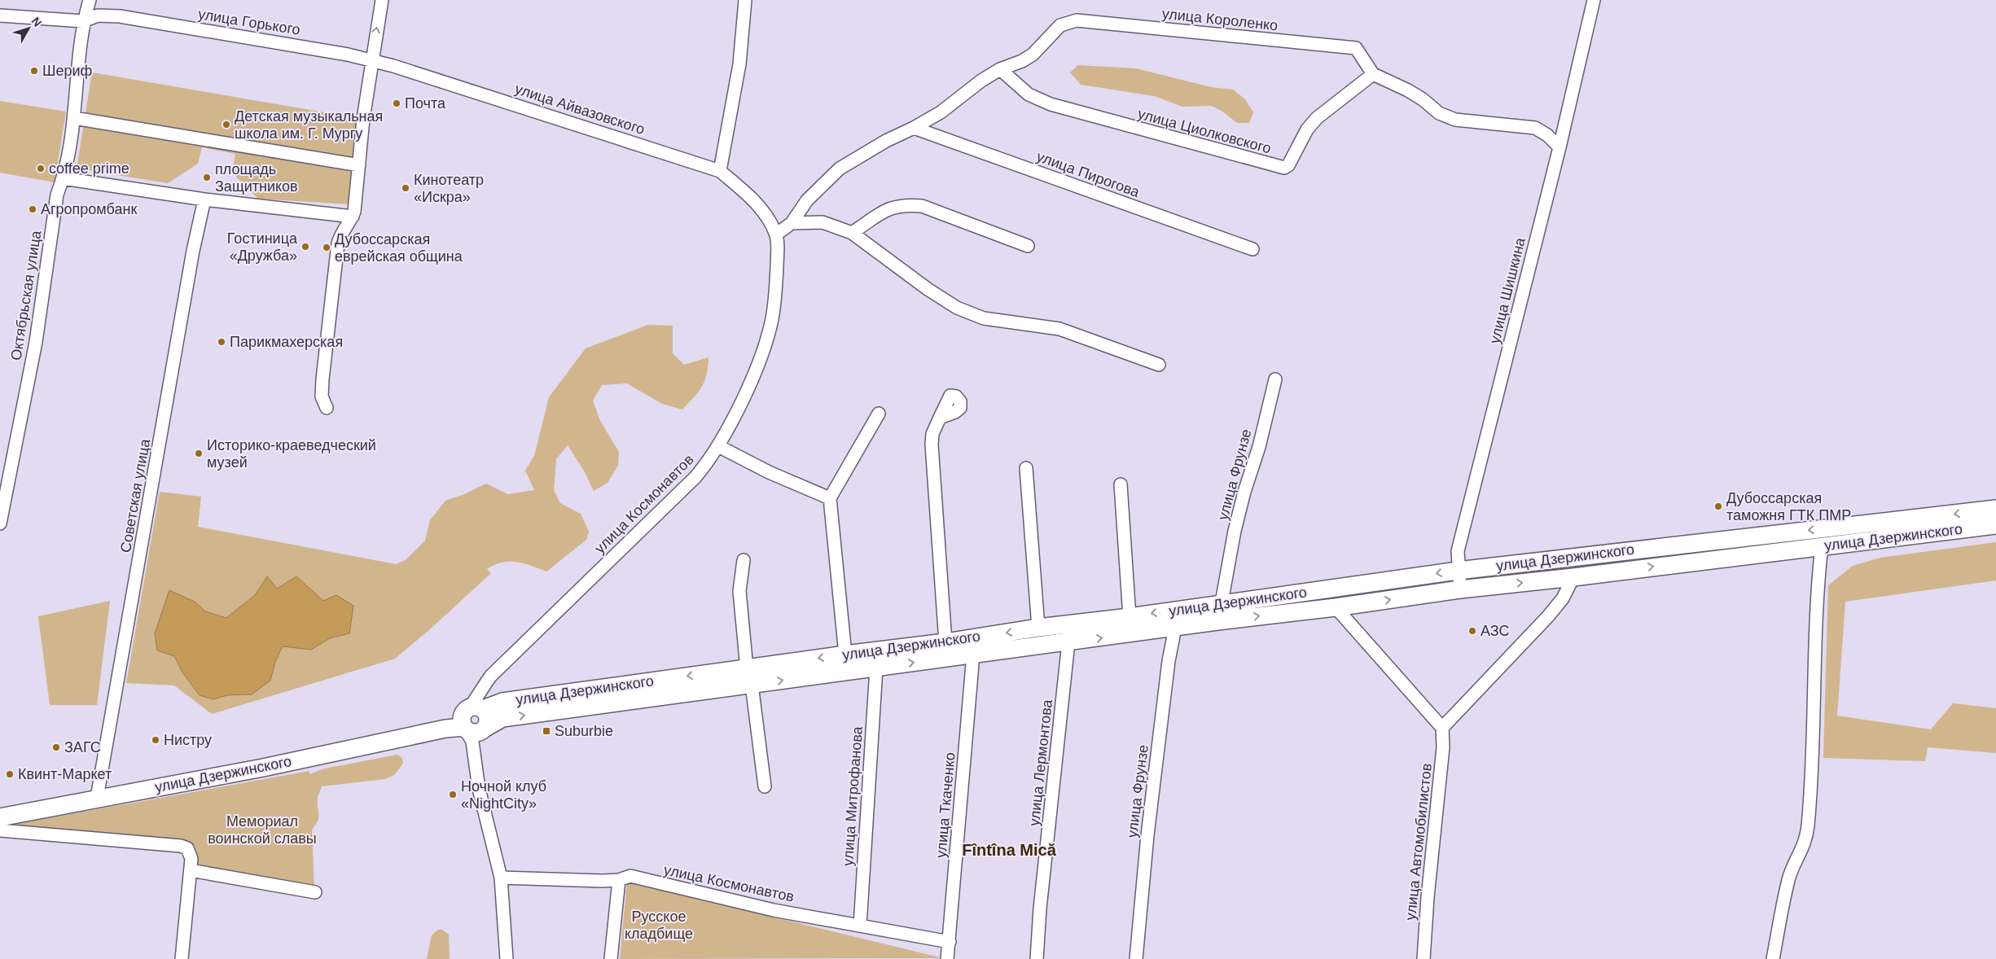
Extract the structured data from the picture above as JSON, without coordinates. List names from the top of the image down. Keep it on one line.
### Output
{"streets":{"highway":["улица Дзержинского"],"street":["улица Короленко","улица Горького","улица Айвазовского","улица Циолковского","улица Пирогова","улица Шишкина","Октябрьская улица","улица Фрунзе","Советская улица","улица Космонавтов","улица Лермонтова","улица Митрофанова","улица Ткаченко","улица Автомобилистов"]},"crossings":[["улица Короленко","улица Циолковского"],["улица Горького","улица Айвазовского"],["улица Горького","Октябрьская улица"],["улица Айвазовского","улица Космонавтов"],["улица Шишкина","улица Дзержинского"],["улица Фрунзе","улица Дзержинского"],["Советская улица","улица Дзержинского"],["улица Космонавтов","улица Дзержинского"],["улица Космонавтов","улица Митрофанова"],["улица Космонавтов","улица Ткаченко"],["улица Дзержинского","улица Лермонтова"],["улица Дзержинского","улица Митрофанова"],["улица Дзержинского","улица Ткаченко"]],"districts":["Fîntîna Mică"],"parks":["Мемориал воинской славы","Русское кладбище"],"places":{"other":["Шериф","Почта","Детская музыкальная школа им. Г. Мургу","coffee prime","площадь Защитников","Кинотеатр «Искра»","Агропромбанк","Гостиница «Дружба»","Дубоссарская еврейская община","Парикмахерская","Историко-краеведческий музей","Дубоссарская таможня ГТК ПМР","АЗС","Нистру","ЗАГС","Квинт-Маркет","Ночной клуб «NightCity»"],"transit":["Suburbie"]},"north":"top right"}
